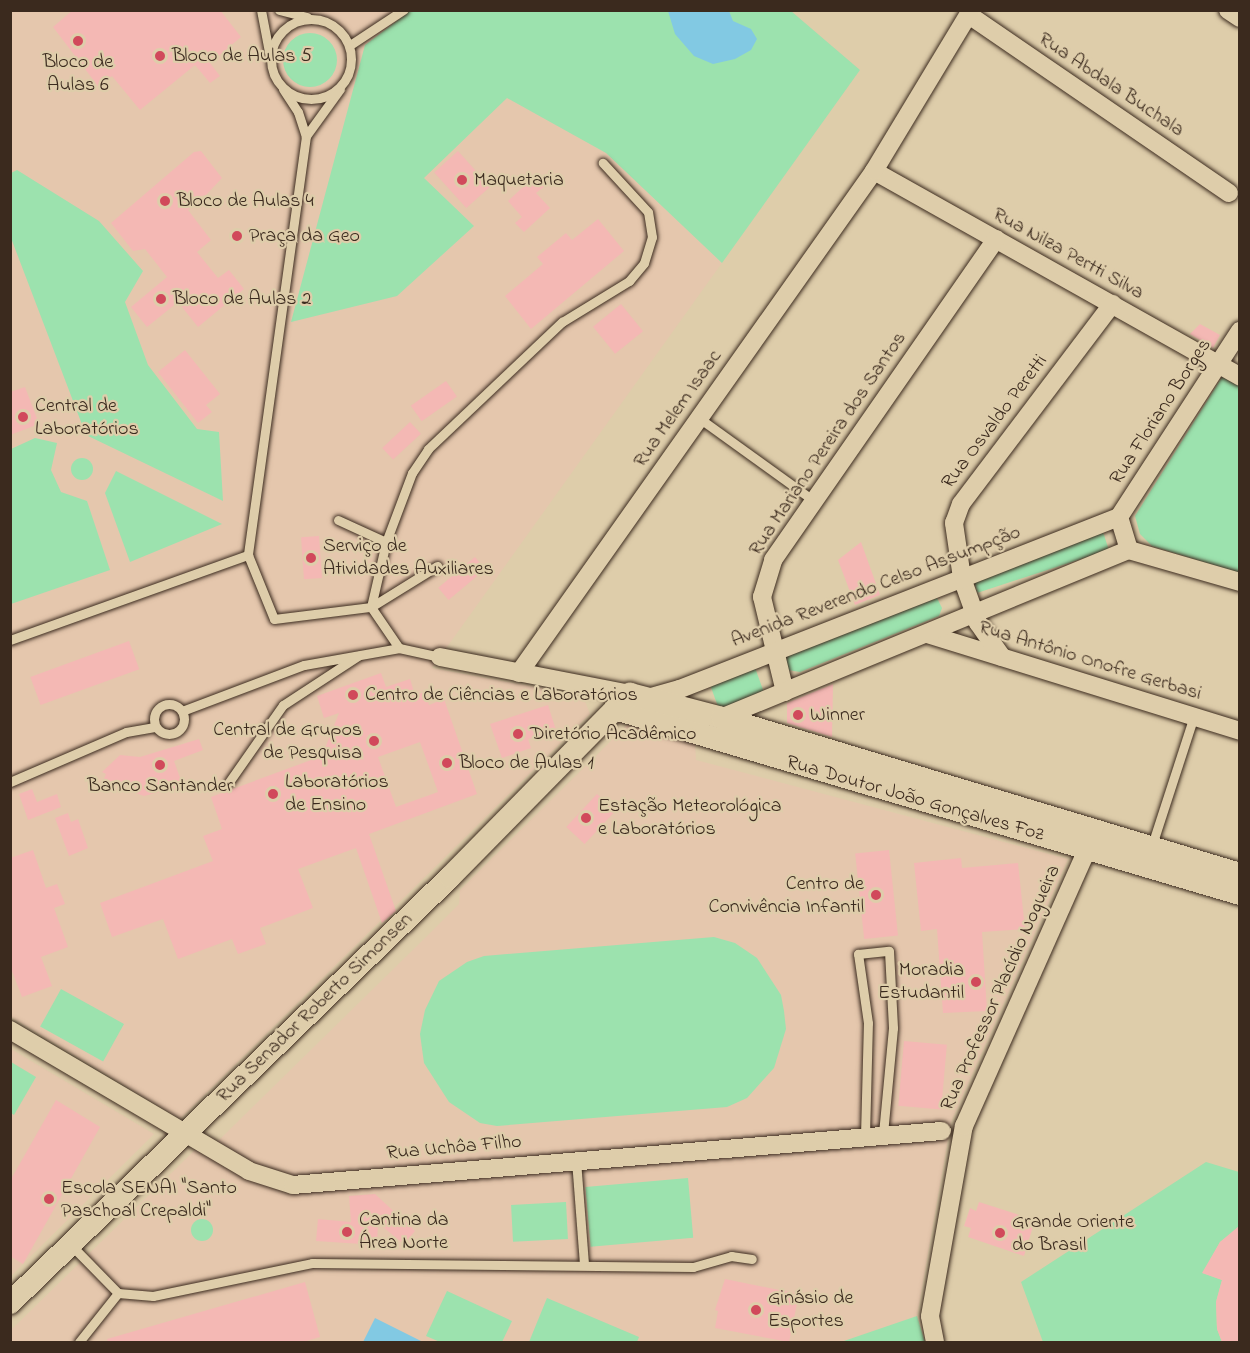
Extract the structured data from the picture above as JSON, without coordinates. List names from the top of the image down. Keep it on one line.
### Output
{"streets":{"street":["Rua Abdala Buchala","Rua Nilza Pertti Silva","Rua Melem Isaac","Rua Floriano Borges","Rua Osvaldo Peretti","Rua Mariano Pereira dos Santos","Avenida Reverendo Celso Assumpção","Rua Antônio Onofre Gerbasi","Rua Doutor João Gonçalves Foz","Rua Professor Placídio Nogueira","Rua Senador Roberto Simonsen","Rua Uchôa Filho"]},"crossings":[["Rua Abdala Buchala","Rua Melem Isaac"],["Rua Nilza Pertti Silva","Rua Melem Isaac"],["Rua Nilza Pertti Silva","Rua Floriano Borges"],["Rua Nilza Pertti Silva","Rua Osvaldo Peretti"],["Rua Nilza Pertti Silva","Rua Mariano Pereira dos Santos"],["Rua Floriano Borges","Avenida Reverendo Celso Assumpção"],["Rua Osvaldo Peretti","Avenida Reverendo Celso Assumpção"],["Rua Osvaldo Peretti","Rua Antônio Onofre Gerbasi"],["Rua Mariano Pereira dos Santos","Avenida Reverendo Celso Assumpção"],["Avenida Reverendo Celso Assumpção","Rua Doutor João Gonçalves Foz"],["Avenida Reverendo Celso Assumpção","Rua Senador Roberto Simonsen"],["Rua Doutor João Gonçalves Foz","Rua Professor Placídio Nogueira"],["Rua Doutor João Gonçalves Foz","Rua Senador Roberto Simonsen"],["Rua Senador Roberto Simonsen","Rua Uchôa Filho"]],"places":["Bloco de Aulas 6","Bloco de Aulas 5","Maquetaria","Bloco de Aulas 4","Praça da Geo","Bloco de Aulas 2","Central de Laboratórios","Serviço de Atividades Auxiliares","Centro de Ciências e Laboratórios","Winner","Diretório Acadêmico","Central de Grupos de Pesquisa","Bloco de Aulas 1","Banco Santander","Laboratórios de Ensino","Estação Meteorológica e Laboratórios","Centro de Convivência Infantil","Moradia Estudantil","Escola SENAI \"Santo Paschoal Crepaldi\"","Cantina da Área Norte","Grande Oriente do Brasil","Ginásio de Esportes"]}
